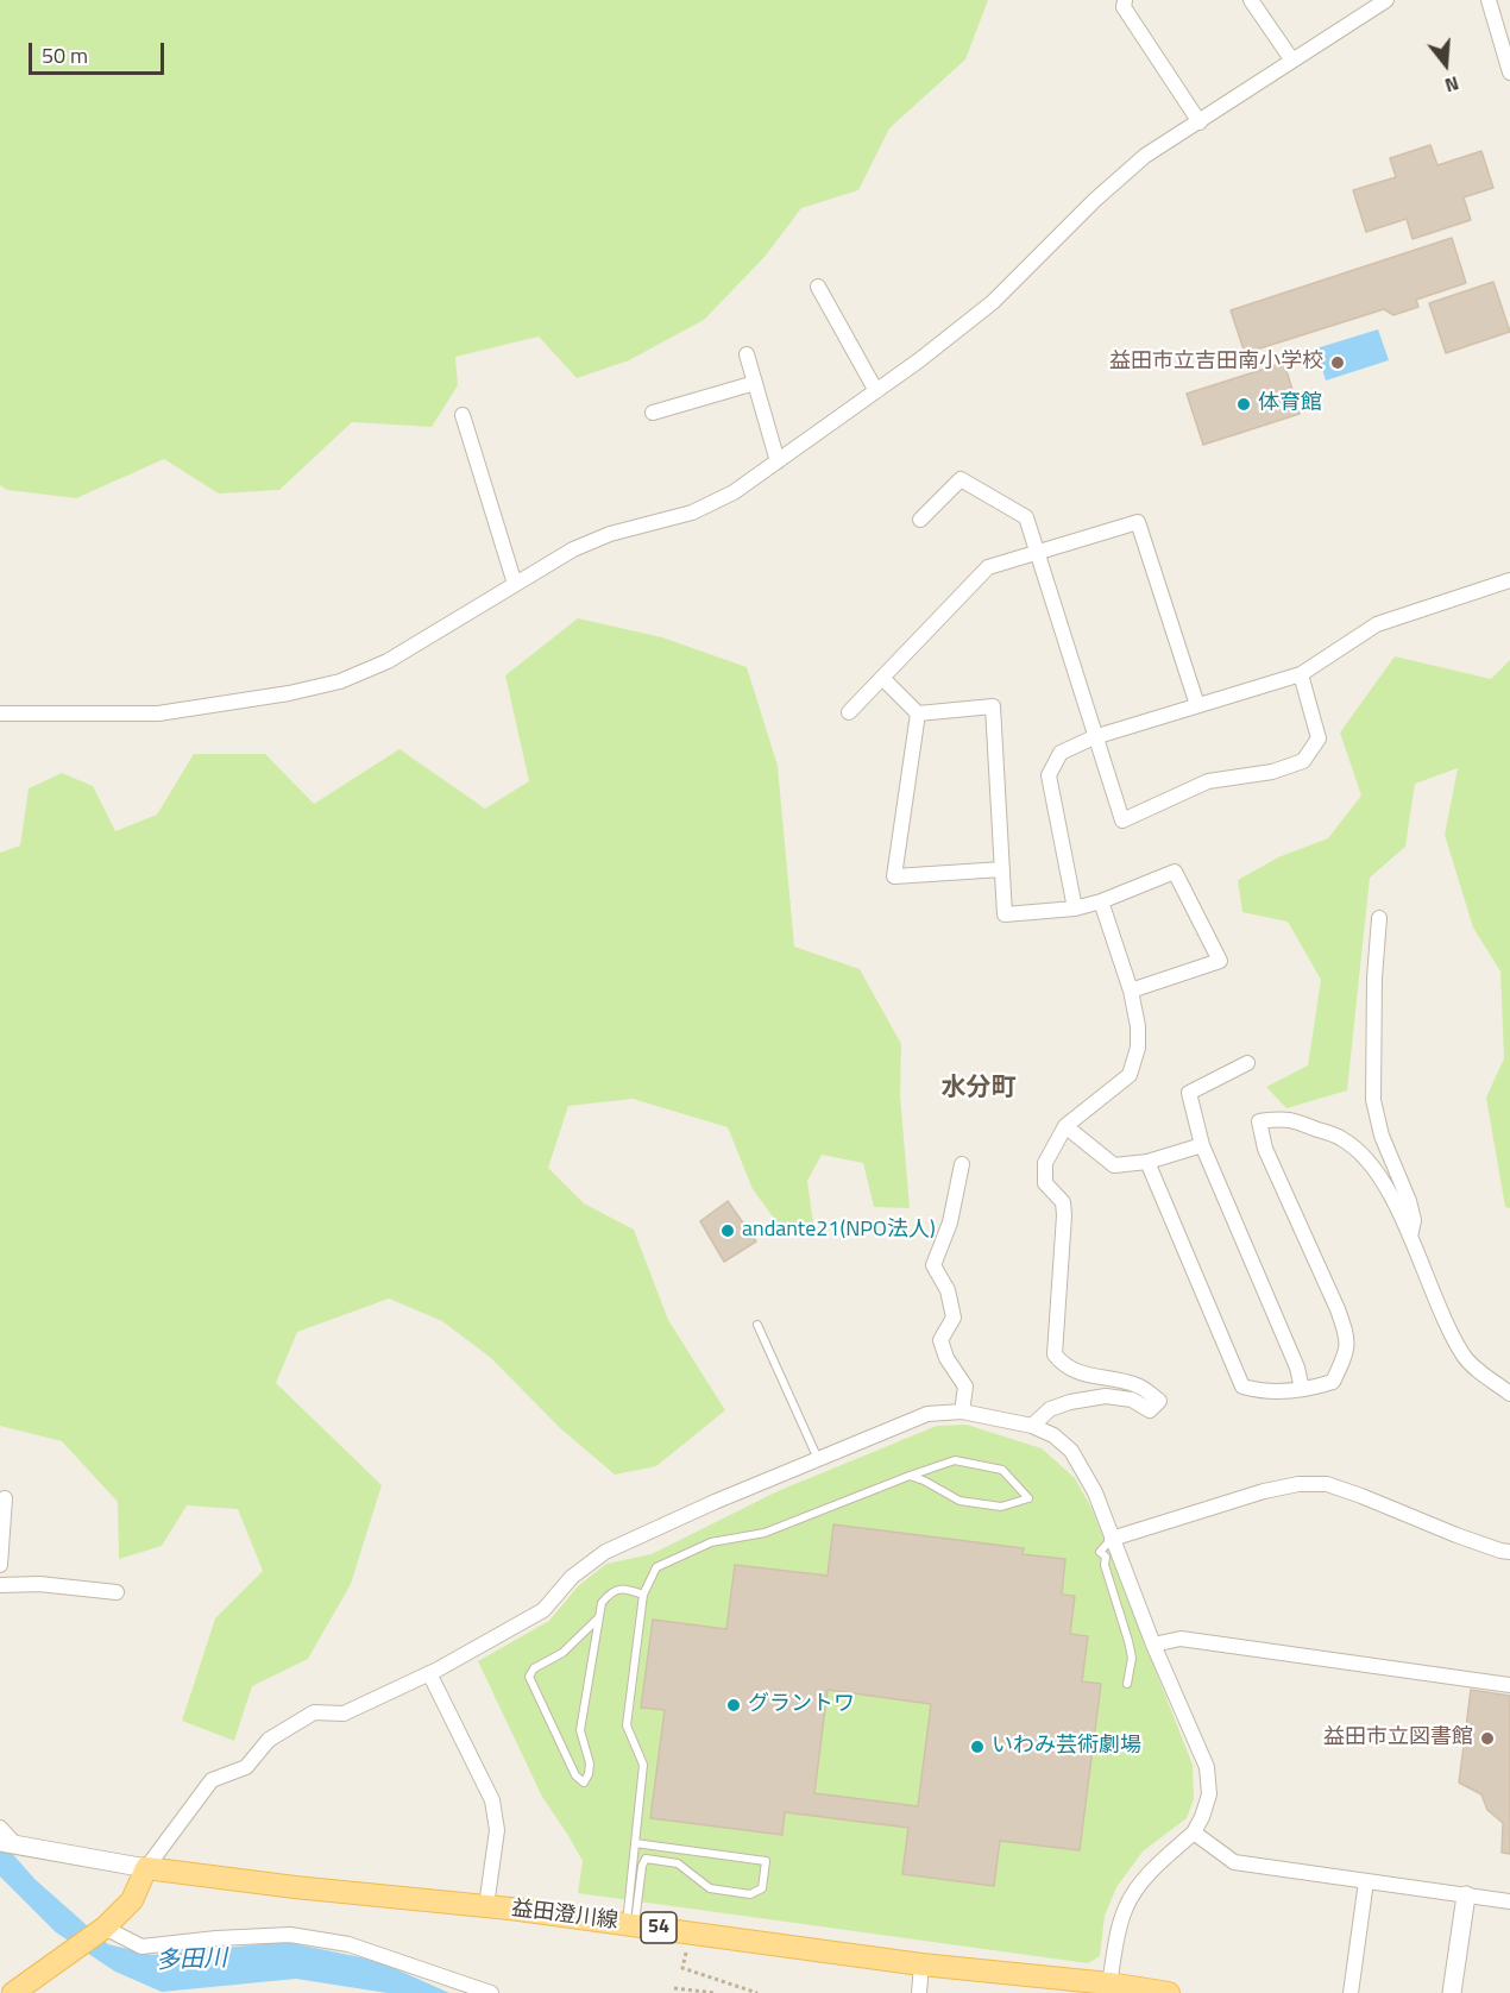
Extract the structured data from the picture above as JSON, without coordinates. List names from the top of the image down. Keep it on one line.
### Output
{"streets":{"main road":["益田澄川線","54"]},"districts":["水分町"],"water":["多田川"],"places":["益田市立吉田南小学校","体育館","andante21(NPO法人)","グラントワ","益田市立図書館","いわみ芸術劇場"],"scale_bar":"50 m","north":"bottom"}
